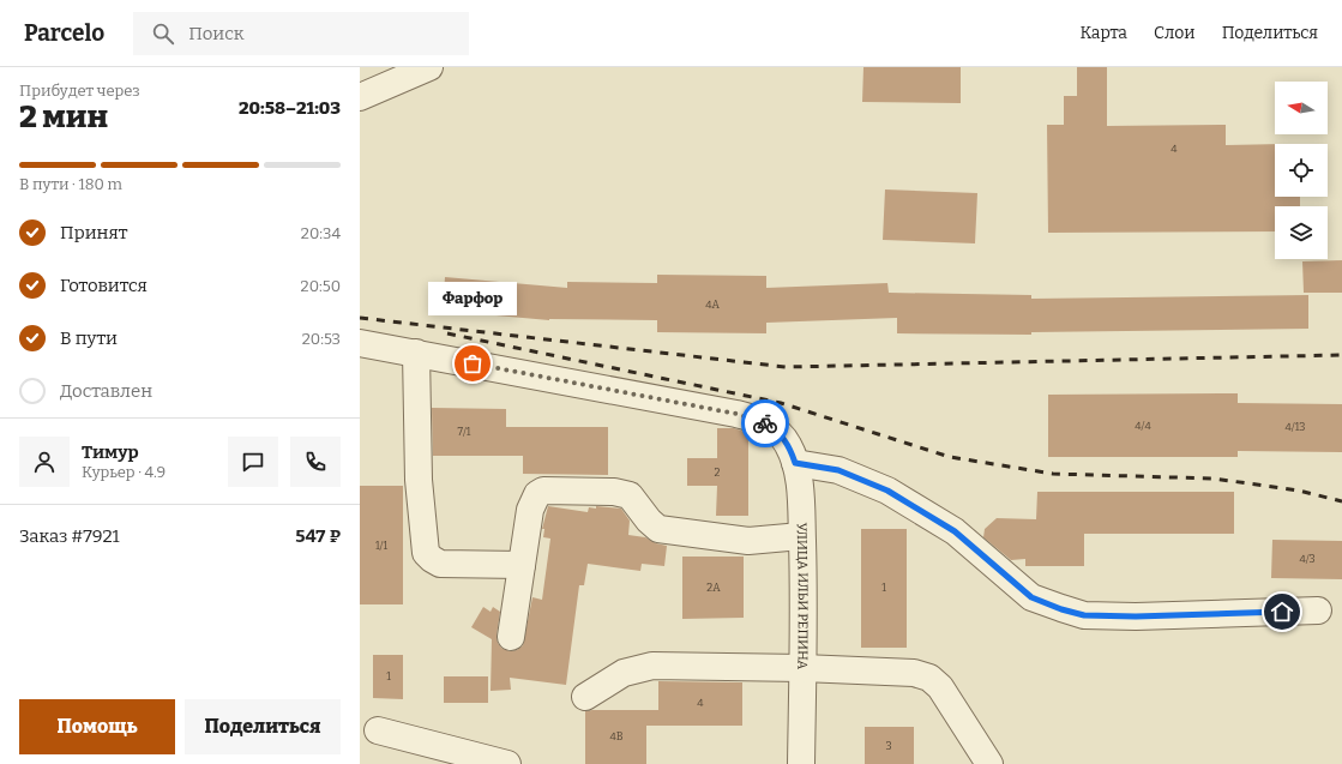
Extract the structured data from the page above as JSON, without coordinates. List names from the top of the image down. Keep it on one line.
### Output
{"streets":{"street":["УЛИЦА ИЛЬИ РЕПИНА"]},"places":["Фарфор"],"house_numbers":["4","4А","4/4","4/13","7/1","2","1/1","4/3","2А","1","1","4","4В","3"],"north":"left","page":{"header":"Parcelo","search":"Поиск","nav":["Карта","Слои","Поделиться"],"heading":["2 мин","Прибудет через","20:58–21:03"],"panel":["Тимур","Курьер · 4.9","Заказ #7921","547 ₽"],"bar":"В пути · 180 m","list":[["Принят","20:34"],["Готовится","20:50"],["В пути","20:53"],"Доставлен"],"bubble":"Фарфор","buttons":["Помощь","Поделиться"]}}
